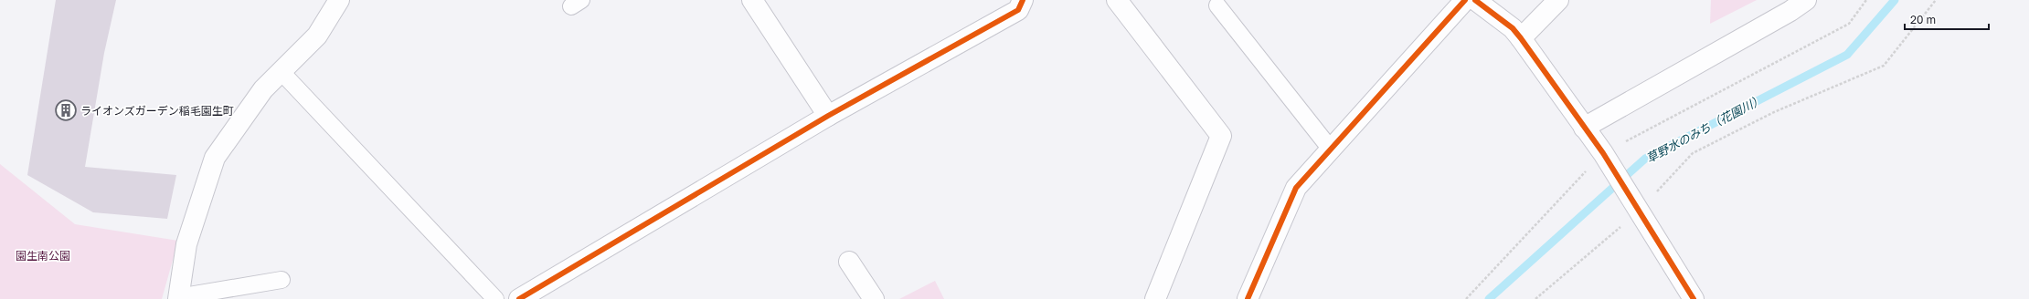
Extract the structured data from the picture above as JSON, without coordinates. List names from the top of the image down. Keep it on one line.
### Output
{"water":["草野水のみち（花園川）"],"parks":["園生南公園"],"places":{"building":["ライオンズガーデン稲毛園生町"]},"scale_bar":"20 m"}
